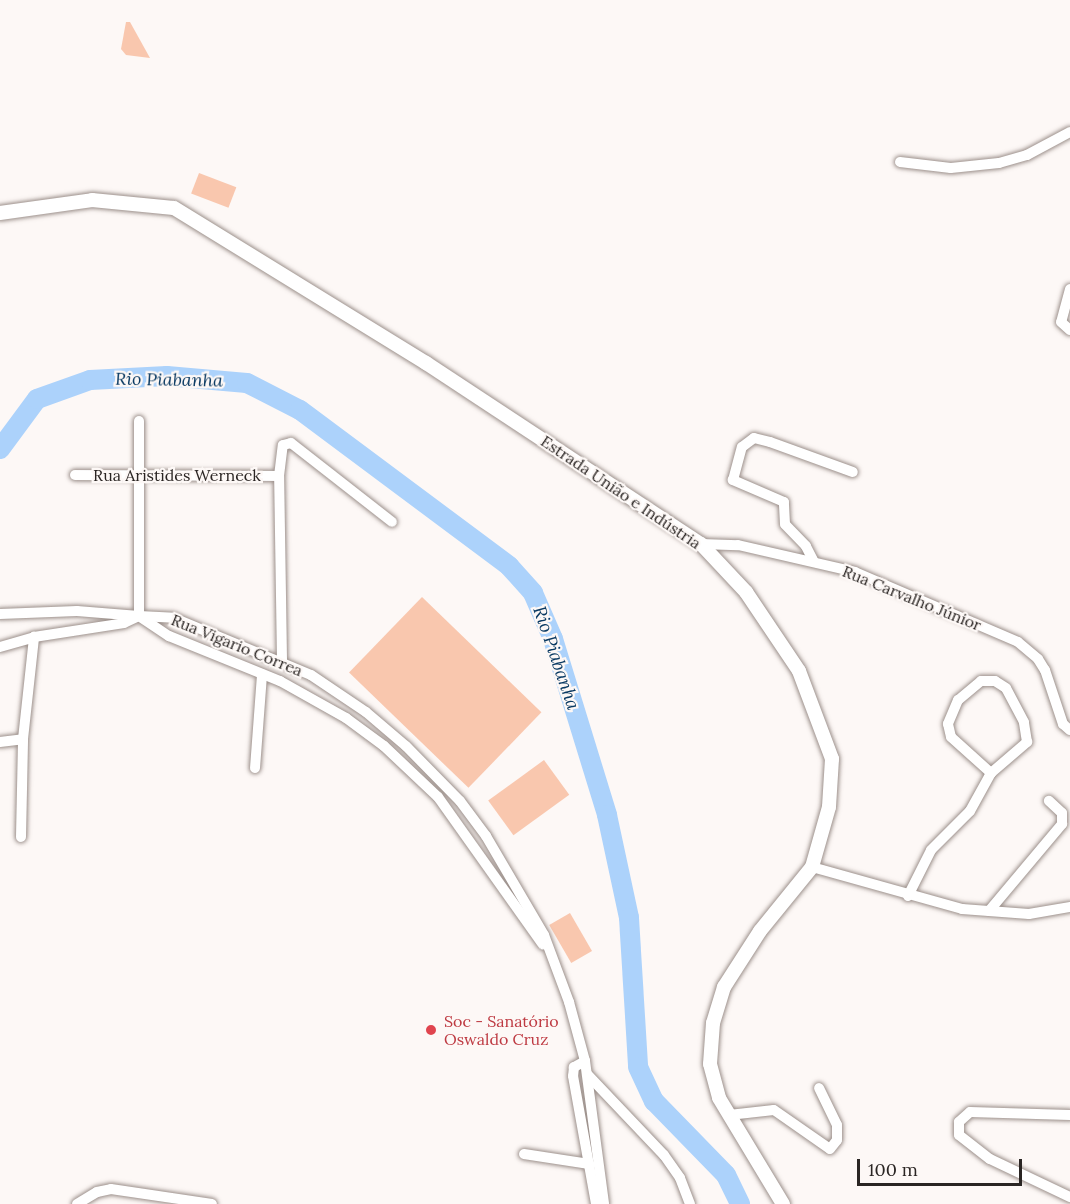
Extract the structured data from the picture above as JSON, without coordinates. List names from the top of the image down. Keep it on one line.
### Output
{"streets":{"main road":["Estrada União e Indústria"],"street":["Rua Aristides Werneck","Rua Carvalho Júnior","Rua Vigario Correa"]},"crossings":[["Estrada União e Indústria","Rua Carvalho Júnior"]],"water":["Rio Piabanha"],"places":["Soc - Sanatório Oswaldo Cruz"],"scale_bar":"100 m"}
